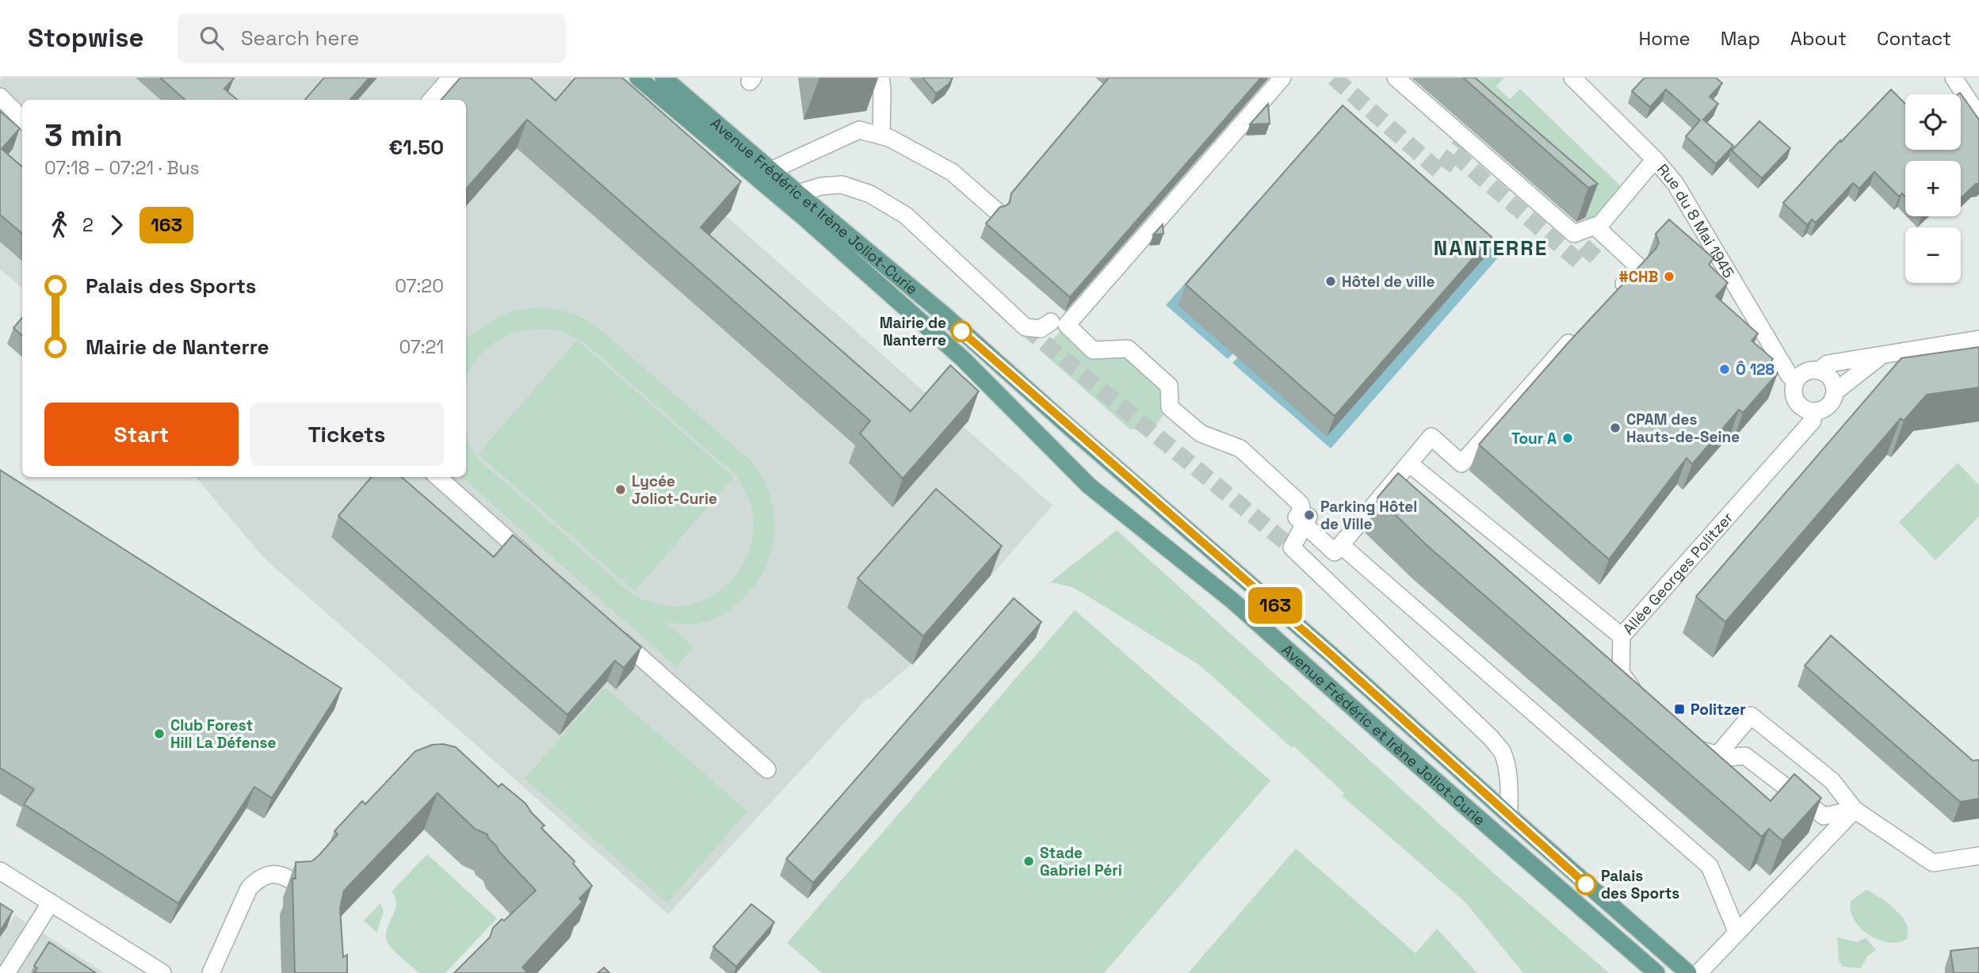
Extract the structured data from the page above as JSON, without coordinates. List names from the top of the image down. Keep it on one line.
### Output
{"streets":{"main road":["Avenue Frédéric et Irène Joliot-Curie"],"street":["Rue du 8 Mai 1945","Allée Georges Politzer"]},"crossings":[["Rue du 8 Mai 1945","Allée Georges Politzer"]],"districts":["NANTERRE"],"places":{"other":["#CHB","Hôtel de ville","Mairie de Nanterre","Ô 128","CPAM des Hauts-de-Seine","Tour A","Lycée Joliot-Curie","Parking Hôtel de Ville","Club Forest Hill La Défense","Stade Gabriel Péri","Palais des Sports"],"transit":["Politzer"]},"lines":["bus line 163"],"page":{"header":"Stopwise","search":"Search here","nav":["Home","Map","About","Contact"],"on_map":"163","map_buttons":["+","−"],"heading":["3 min","07:18 – 07:21 · Bus","€1.50"],"legs":["2","163"],"list":[{"name":"Palais des Sports","value":"07:20"},{"name":"Mairie de Nanterre","value":"07:21"}],"buttons":["Start","Tickets"]}}
